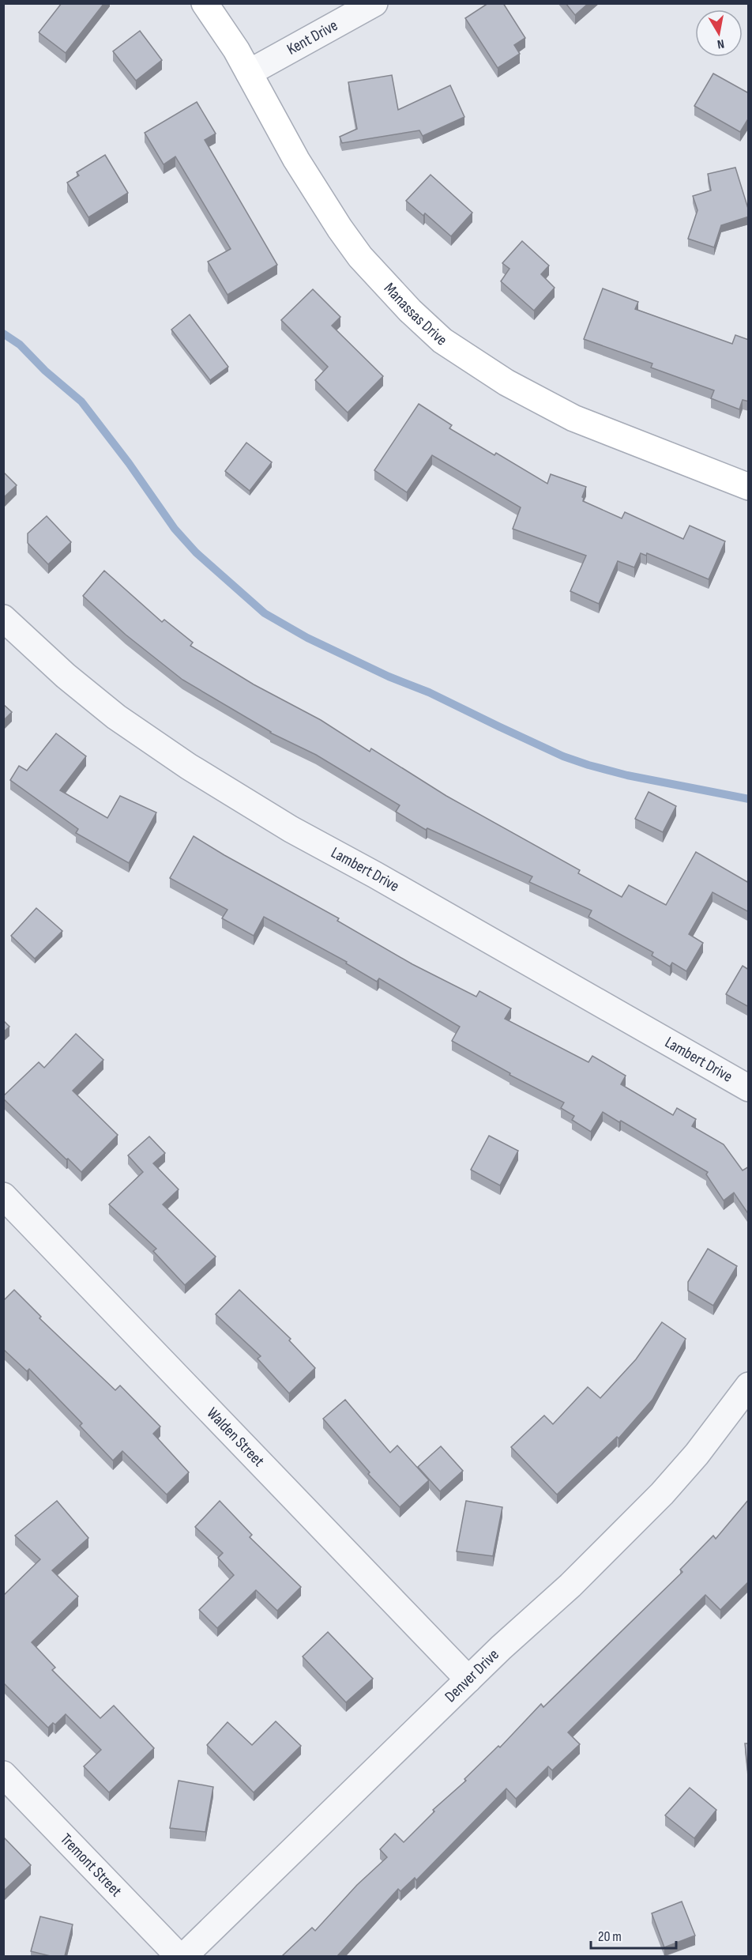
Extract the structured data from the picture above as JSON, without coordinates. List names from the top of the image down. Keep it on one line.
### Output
{"streets":{"main road":["Manassas Drive"],"street":["Kent Drive","Lambert Drive","Walden Street","Denver Drive","Tremont Street"]},"crossings":[["Kent Drive","Manassas Drive"],["Walden Street","Denver Drive"]],"scale_bar":"20 m","north":"bottom"}
